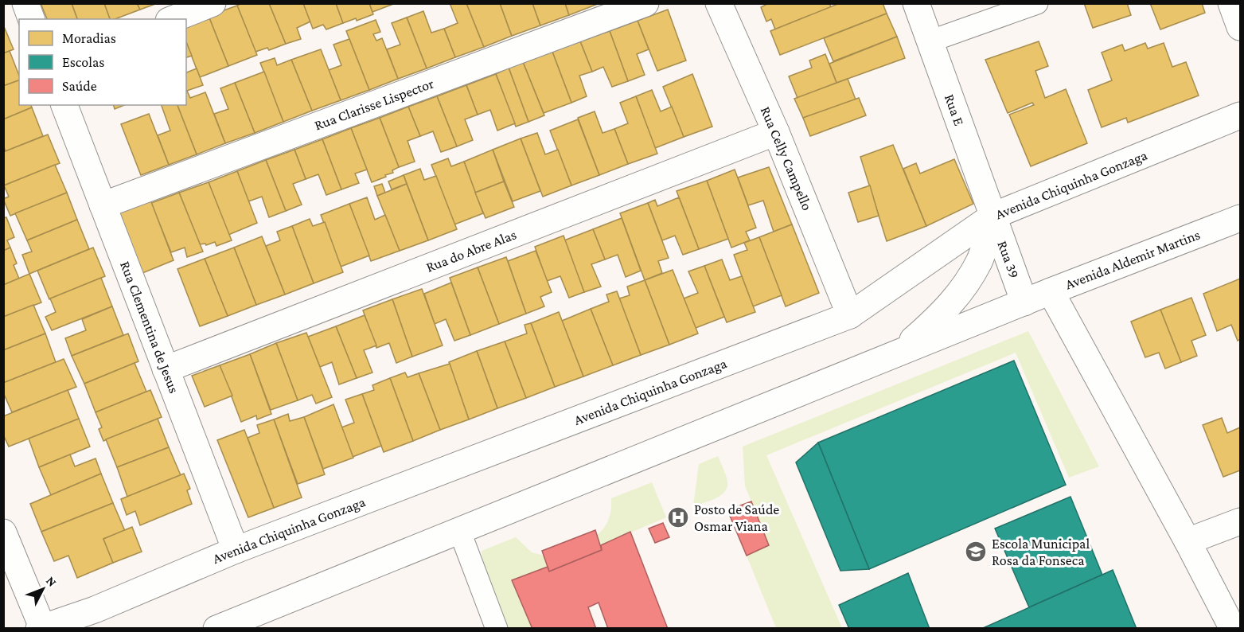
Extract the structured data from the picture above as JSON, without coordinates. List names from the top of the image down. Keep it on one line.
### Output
{"streets":{"street":["Rua Clarisse Lispector","Rua E","Rua Celly Campello","Avenida Chiquinha Gonzaga","Rua do Abre Alas","Rua 39","Avenida Aldemir Martins","Rua Clementina de Jesus"]},"crossings":[["Rua Clarisse Lispector","Rua Clementina de Jesus"],["Rua E","Avenida Chiquinha Gonzaga"],["Rua E","Rua 39"],["Rua Celly Campello","Avenida Chiquinha Gonzaga"],["Rua Celly Campello","Rua do Abre Alas"],["Avenida Chiquinha Gonzaga","Rua 39"],["Avenida Chiquinha Gonzaga","Rua Clementina de Jesus"],["Rua do Abre Alas","Rua Clementina de Jesus"],["Rua 39","Avenida Aldemir Martins"]],"places":{"hospital":["Posto de Saúde Osmar Viana"],"school or university":["Escola Municipal Rosa da Fonseca"]},"legend":["Moradias","Escolas","Saúde"],"north":"top right"}
